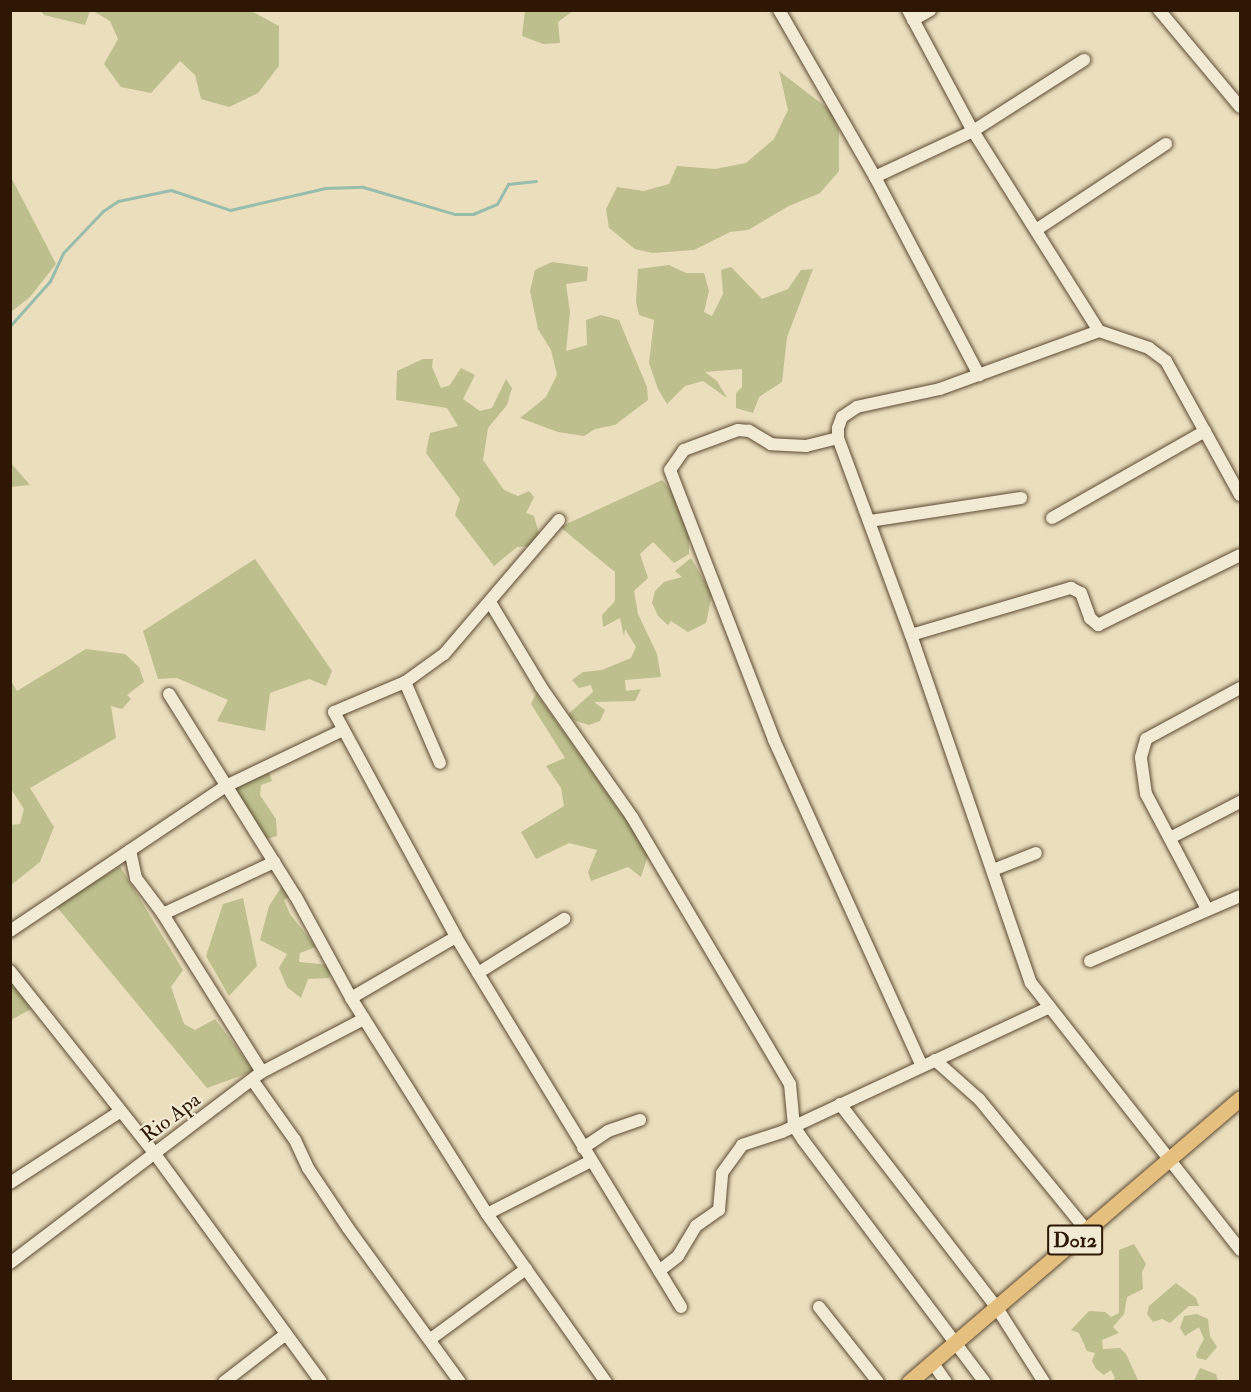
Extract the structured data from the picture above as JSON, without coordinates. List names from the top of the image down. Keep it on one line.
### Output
{"streets":{"main road":["D012"],"street":["Rio Apa"]}}
